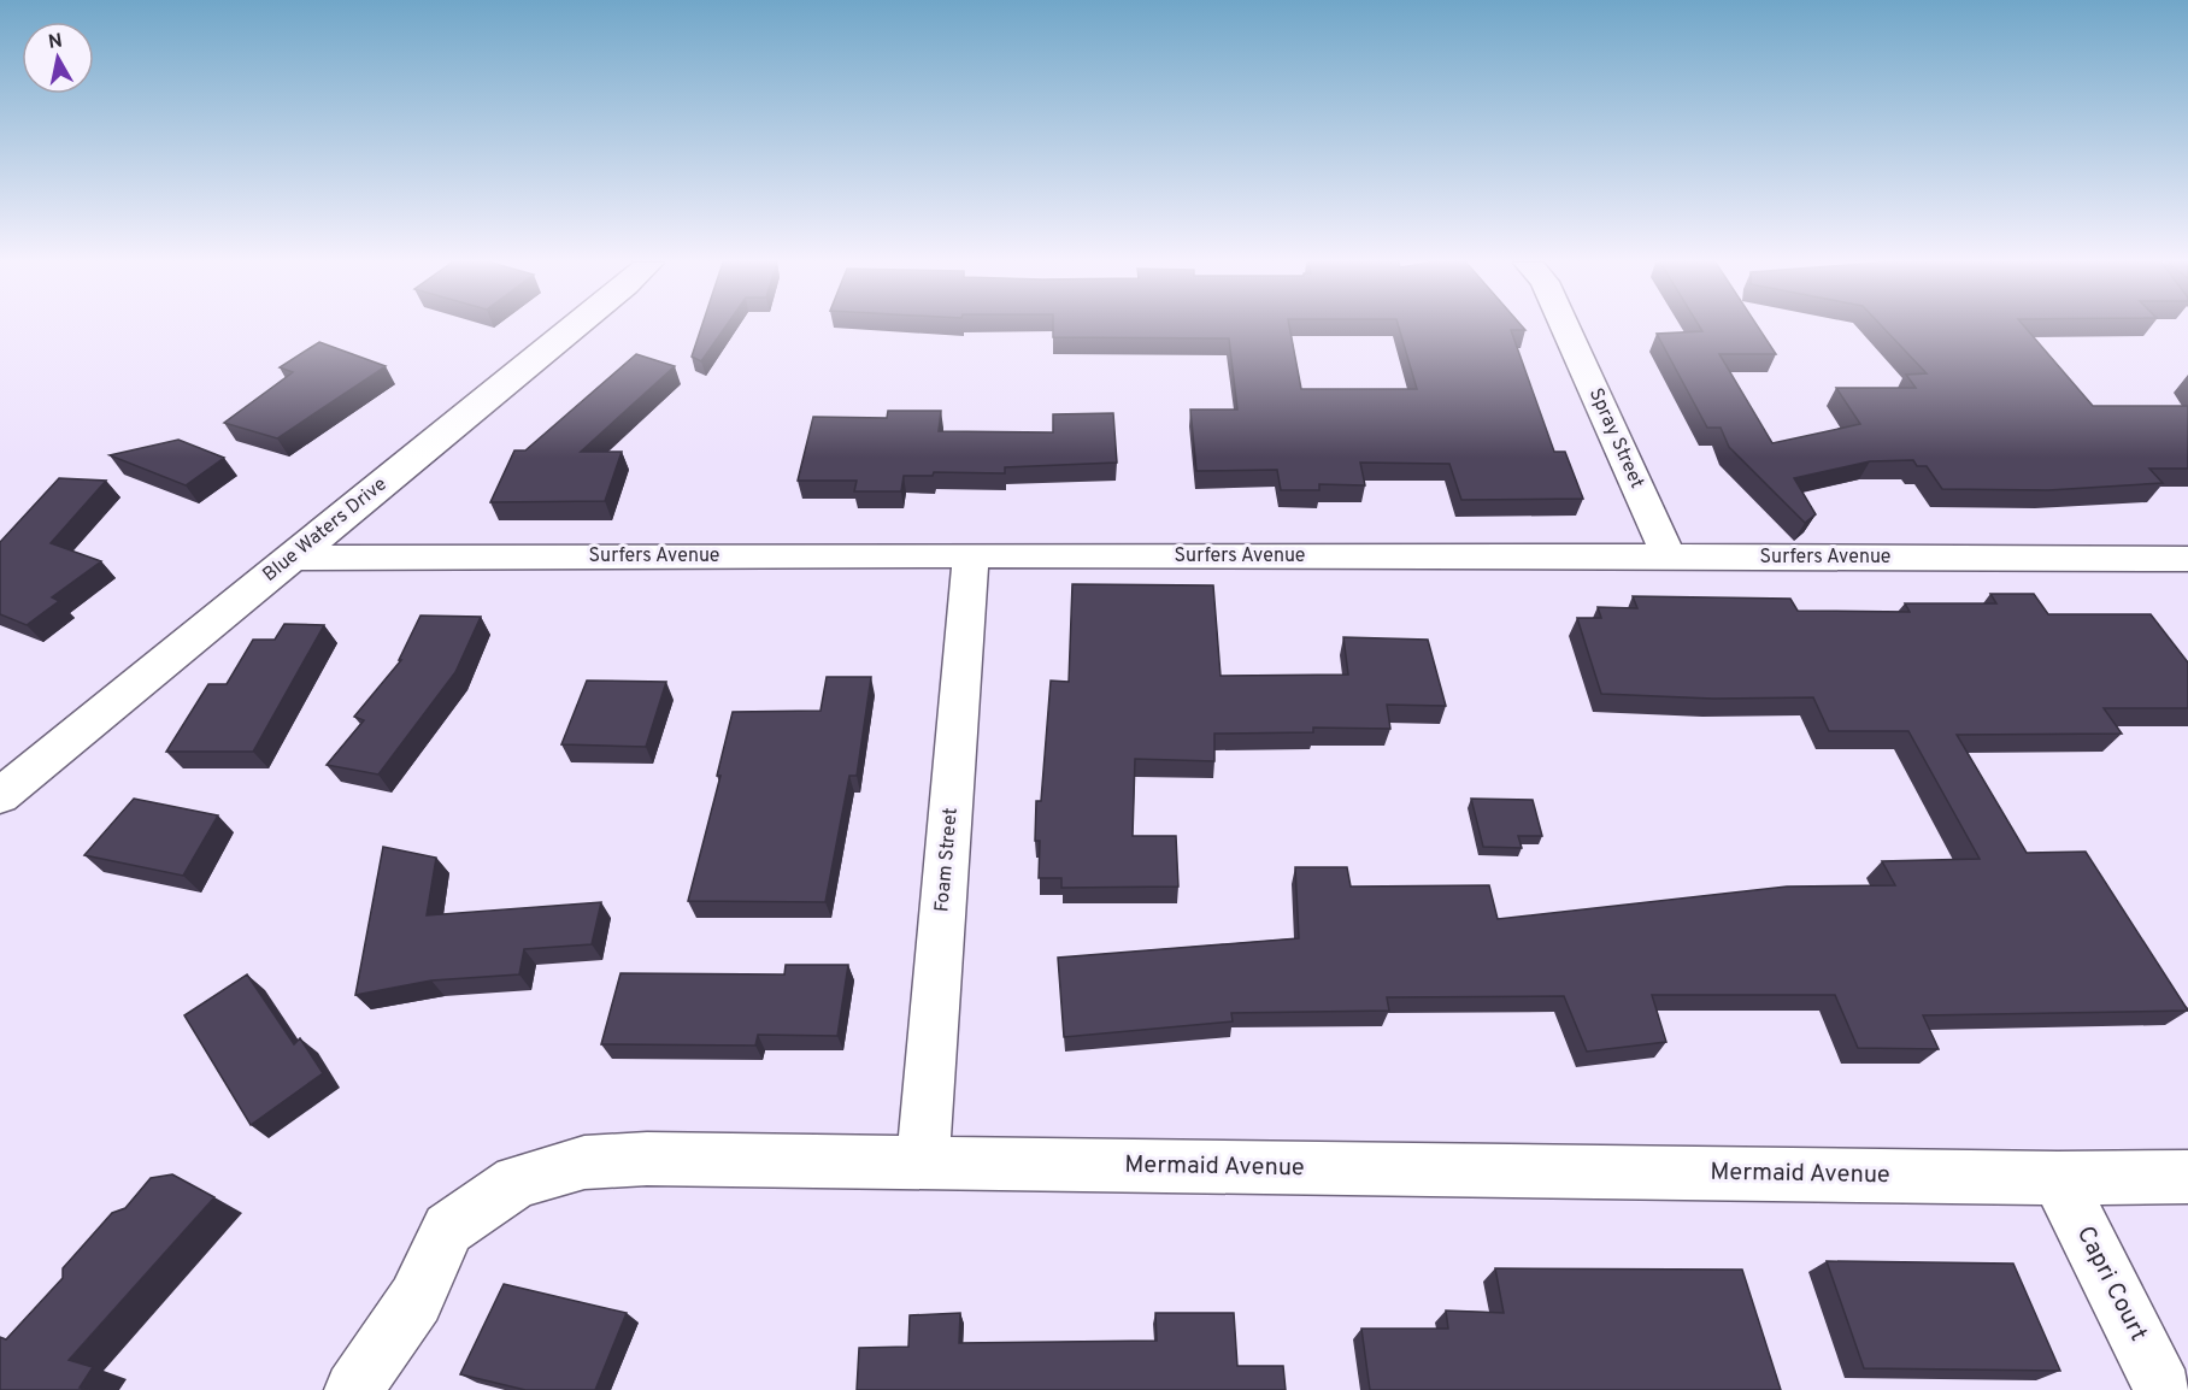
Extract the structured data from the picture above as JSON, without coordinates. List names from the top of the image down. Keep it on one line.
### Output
{"streets":{"street":["Spray Street","Blue Waters Drive","Surfers Avenue","Foam Street","Mermaid Avenue","Capri Court"]},"crossings":[["Spray Street","Surfers Avenue"],["Blue Waters Drive","Surfers Avenue"],["Surfers Avenue","Foam Street"],["Foam Street","Mermaid Avenue"],["Mermaid Avenue","Capri Court"]],"north":"top"}
